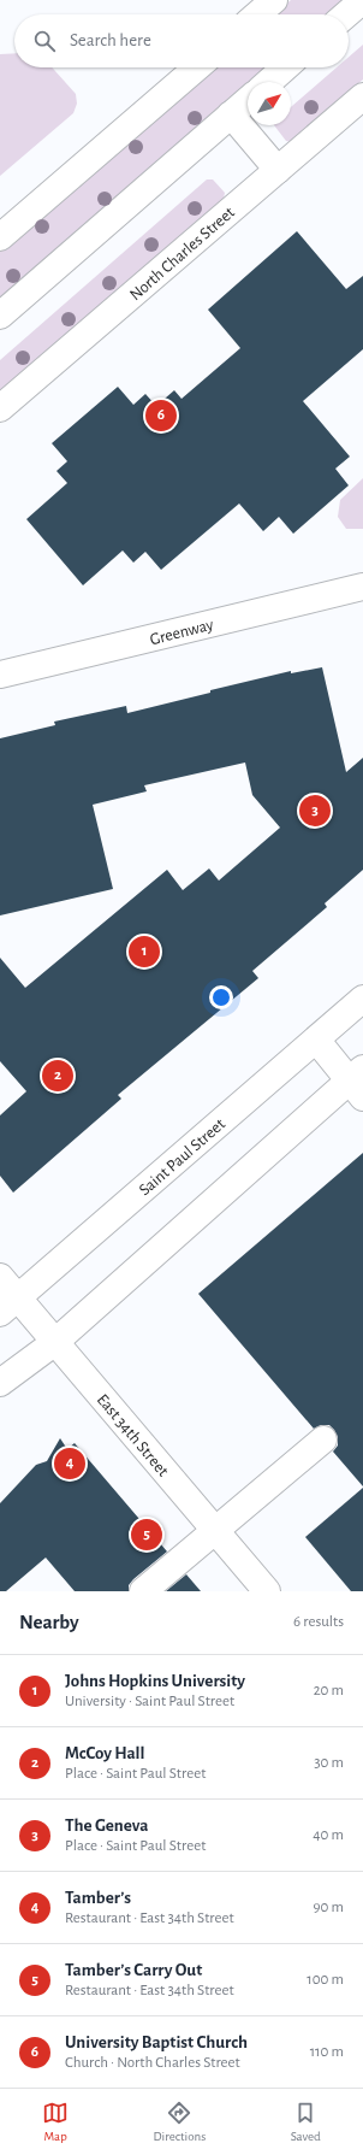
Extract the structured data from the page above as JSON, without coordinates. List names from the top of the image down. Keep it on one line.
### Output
{"streets":{"street":["North Charles Street","Greenway","Saint Paul Street","East 34th Street"]},"crossings":[["Saint Paul Street","East 34th Street"]],"north":"top right","page":{"search":"Search here","pins":["6","3","1","2","4","5"],"heading":["Nearby","6 results"],"list":[{"mark":"1","name":"Johns Hopkins University","note":"University · Saint Paul Street","value":"20 m"},{"mark":"2","name":"McCoy Hall","note":"Place · Saint Paul Street","value":"30 m"},{"mark":"3","name":"The Geneva","note":"Place · Saint Paul Street","value":"40 m"},{"mark":"4","name":"Tamber’s","note":"Restaurant · East 34th Street","value":"90 m"},{"mark":"5","name":"Tamber’s Carry Out","note":"Restaurant · East 34th Street","value":"100 m"},{"mark":"6","name":"University Baptist Church","note":"Church · North Charles Street","value":"110 m"}],"nav":["Map","Directions","Saved"]}}
